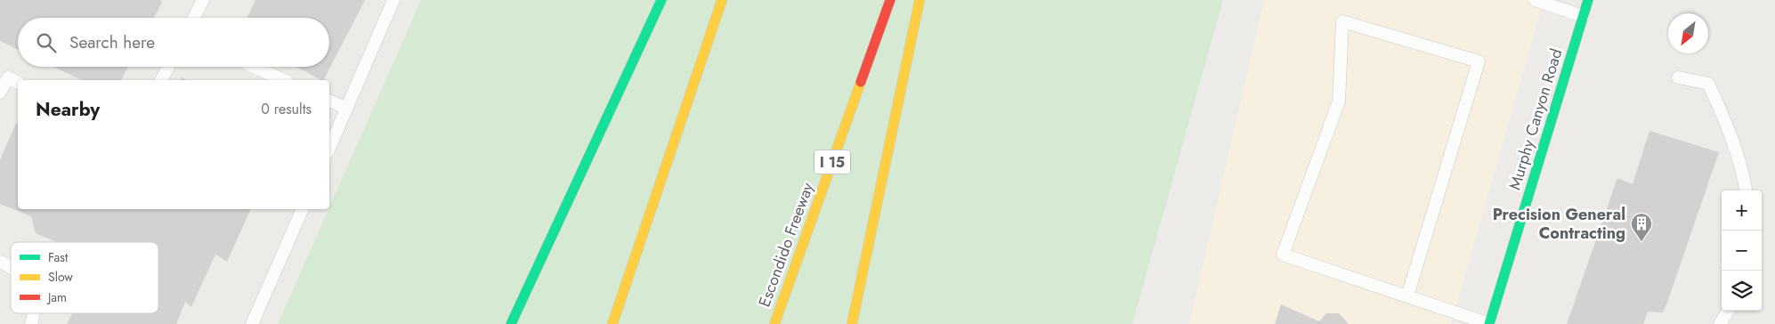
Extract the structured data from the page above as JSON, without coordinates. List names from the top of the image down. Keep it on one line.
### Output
{"streets":{"main road":["Murphy Canyon Road","I 15","Escondido Freeway"]},"places":{"building":["Precision General Contracting"]},"legend":["Fast","Slow","Jam"],"north":"bottom left","page":{"search":"Search here","heading":["Nearby","0 results"],"map_buttons":["+","−"]}}
